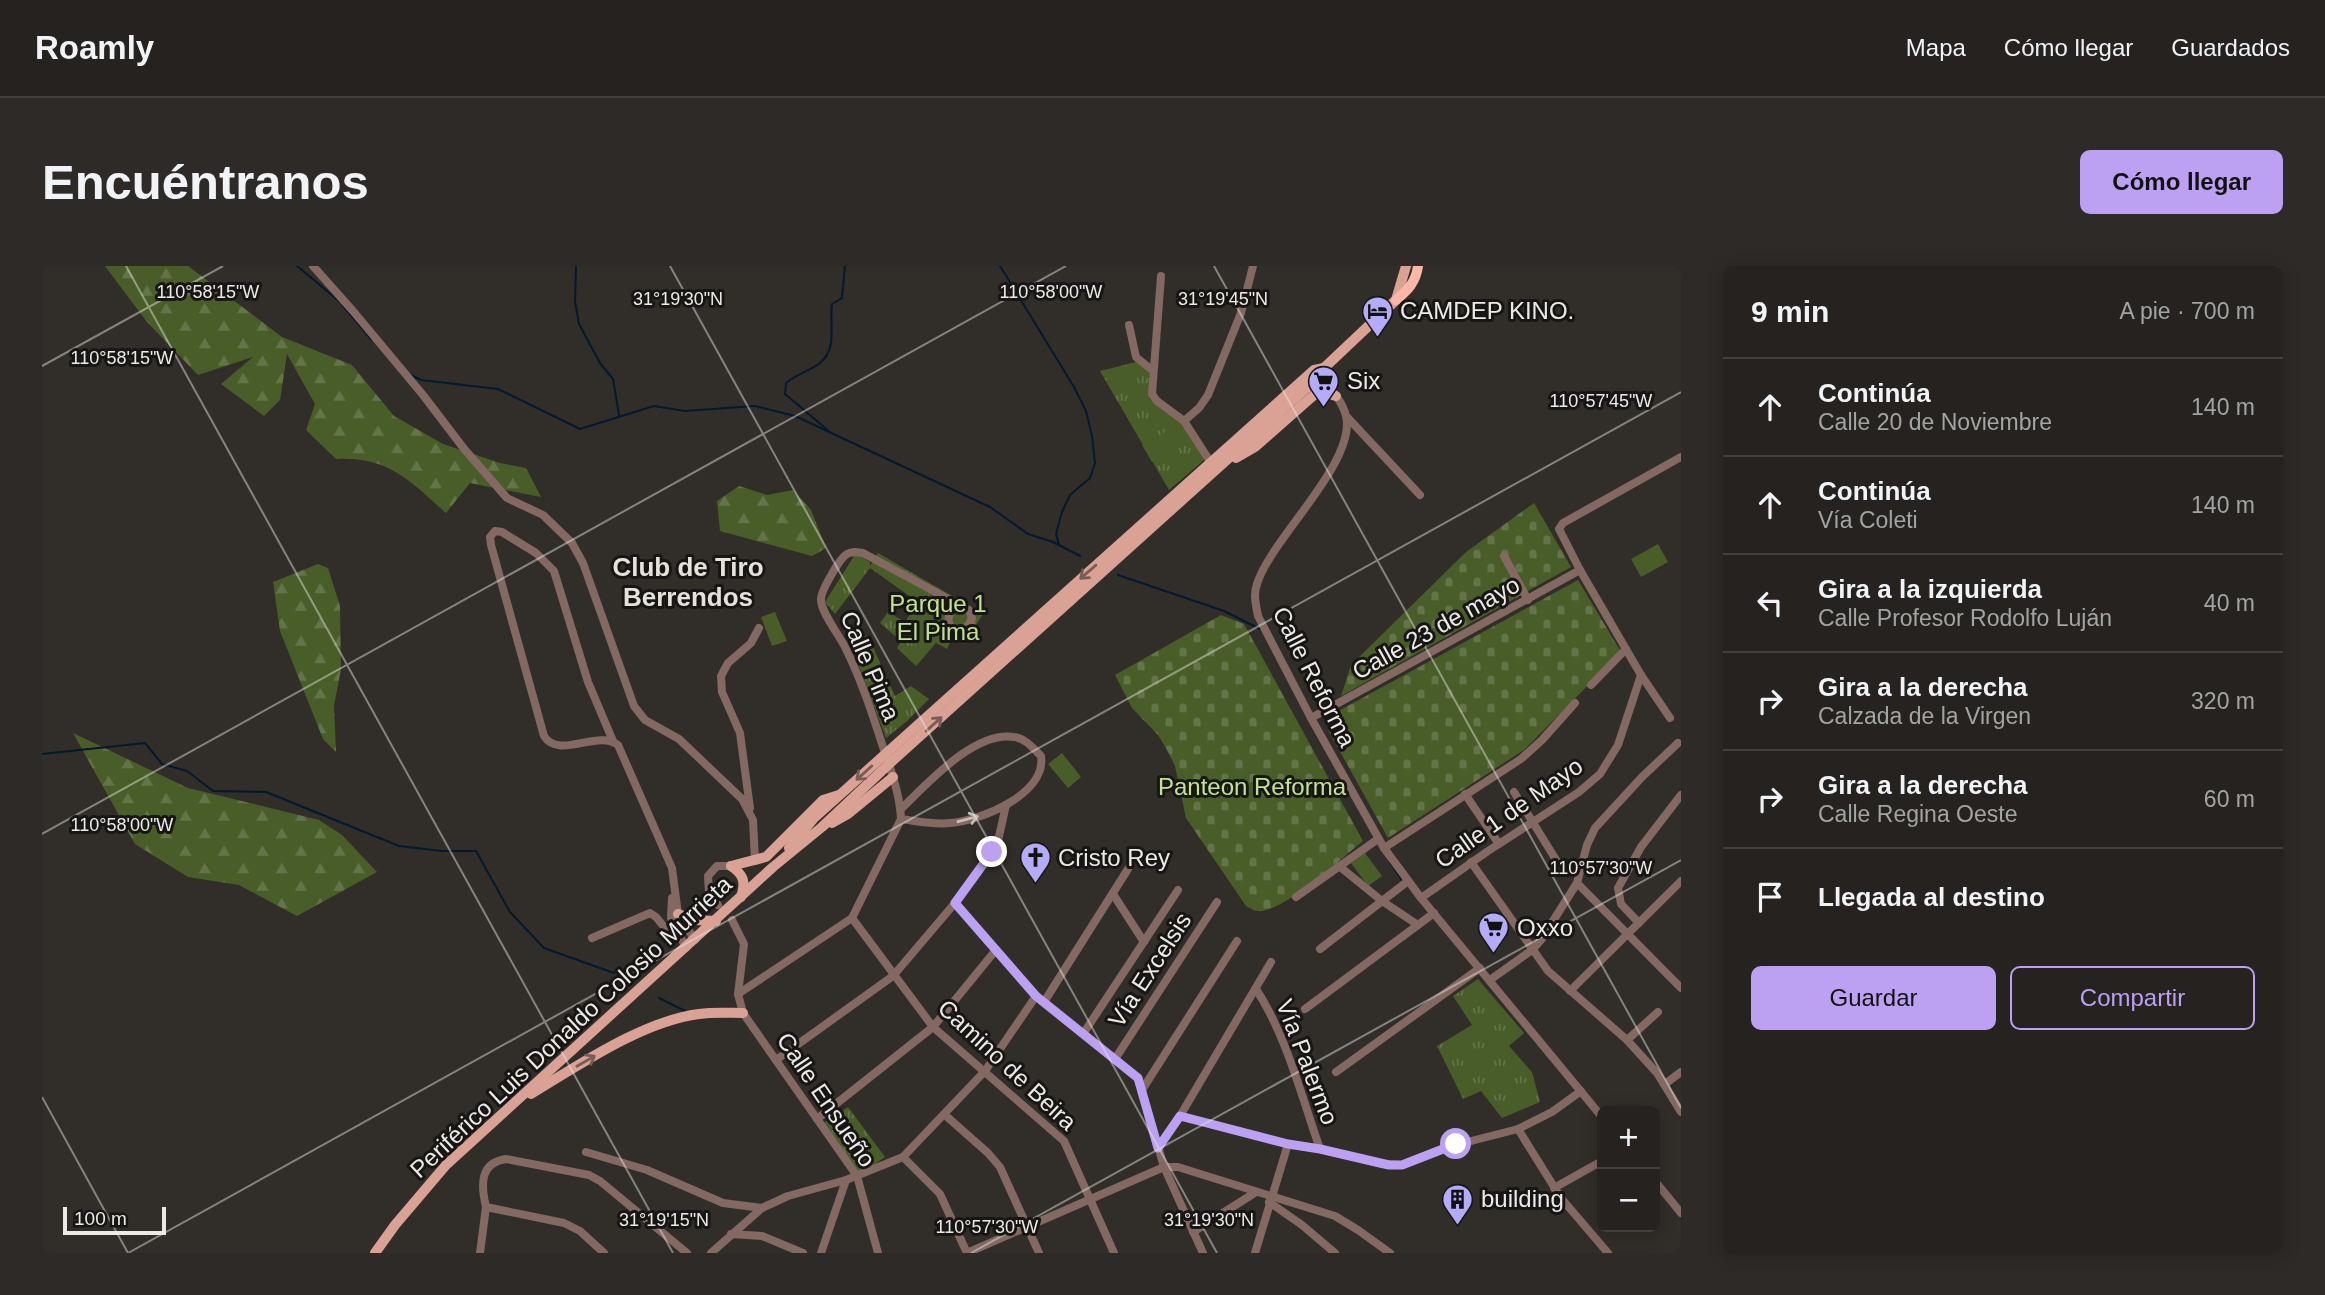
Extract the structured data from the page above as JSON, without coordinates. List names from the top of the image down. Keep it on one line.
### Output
{"streets":{"main road":["Periférico Luis Donaldo Colosio Murrieta"],"street":["Calle 23 de mayo","Calle Pima","Calle Reforma","Calle 1 de Mayo","Vía Excelsis","Vía Palermo","Camino de Beira","Calle Ensueño"]},"crossings":[["Calle 23 de mayo","Calle Reforma"],["Calle Pima","Periférico Luis Donaldo Colosio Murrieta"],["Calle Reforma","Calle 1 de Mayo"]],"districts":["Club de Tiro Berrendos"],"parks":["Parque 1 El Pima","Panteon Reforma"],"places":{"hotel":["CAMDEP KINO."],"supermarket":["Six","Oxxo"],"church":["Cristo Rey"],"building":["building"]},"scale_bar":"100 m","page":{"header":"Roamly","nav":["Mapa","Cómo llegar","Guardados"],"buttons":["Cómo llegar",["Guardar","Compartir"]],"title":"Encuéntranos","heading":["9 min","A pie · 700 m"],"list":[["Continúa","Calle 20 de Noviembre","140 m"],["Continúa","Vía Coleti","140 m"],["Gira a la izquierda","Calle Profesor Rodolfo Luján","40 m"],["Gira a la derecha","Calzada de la Virgen","320 m"],["Gira a la derecha","Calle Regina Oeste","60 m"],"Llegada al destino"],"map_buttons":["+","−"],"scale":"100 m"},"coordinates":["110°58'15\"W","110°58'00\"W","31°19'30\"N","31°19'45\"N","110°57'45\"W","110°57'30\"W","31°19'15\"N"]}
